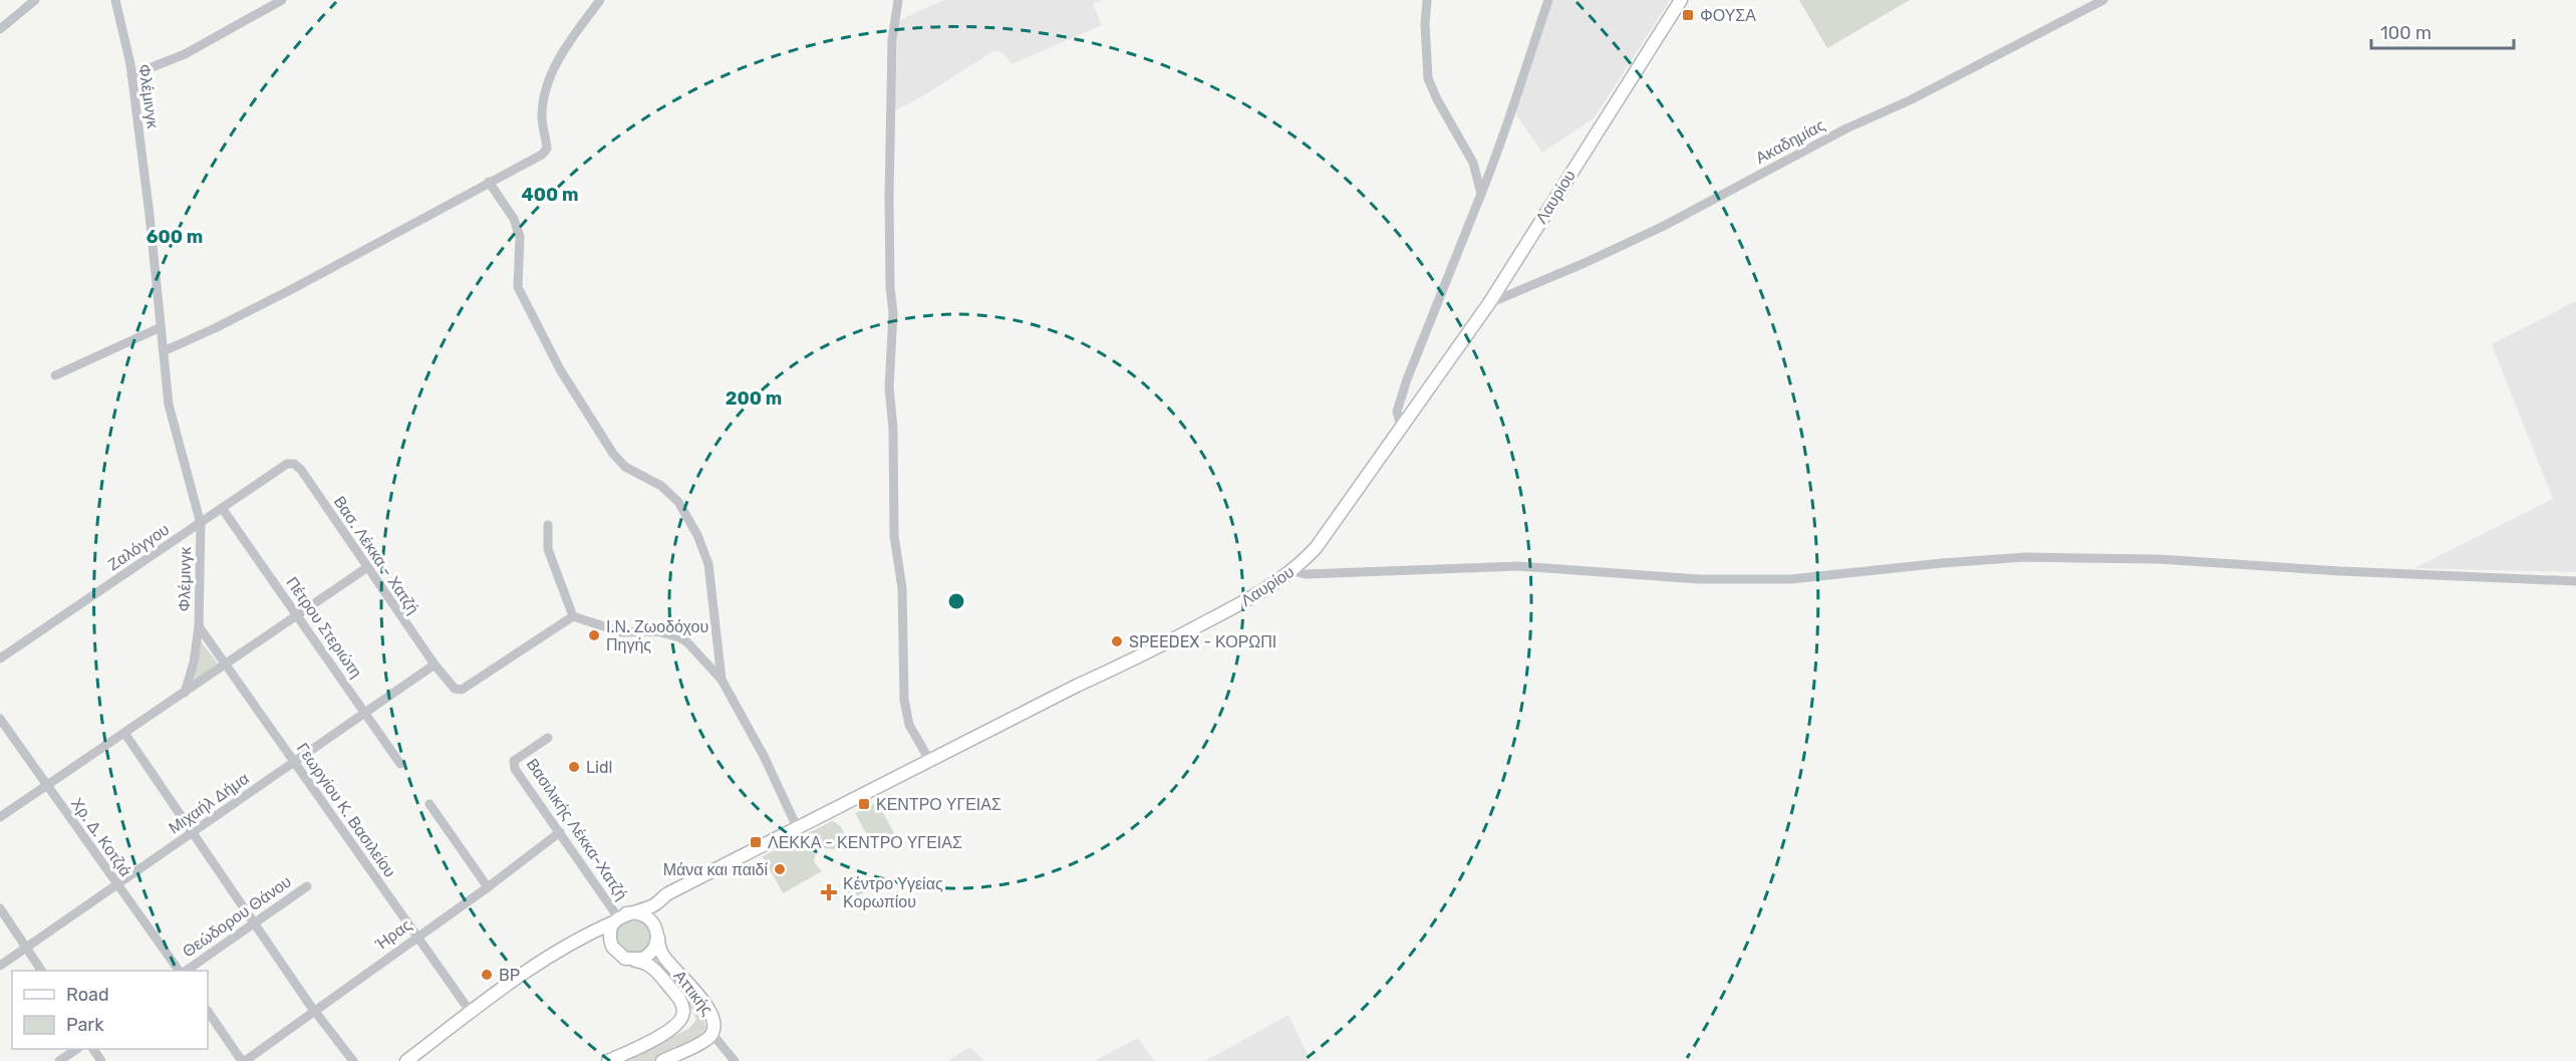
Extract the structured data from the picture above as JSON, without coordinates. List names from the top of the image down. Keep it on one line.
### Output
{"streets":{"main road":["Λαυρίου","Αττικής"],"street":["Φλέμινγκ","Ακαδημίας","Ζαλόγγου","Βασ. Λέκκα - Χατζή","Πέτρου Στεριώτη","Μιχαήλ Δήμα","Γεωργίου Κ. Βασιλείου","Βασιλικής Λέκκα-Χατζή","Χρ. Δ. Κοτζιά","Θεώδορου Θάνου","Ήρας"]},"crossings":[["Φλέμινγκ","Ζαλόγγου"],["Φλέμινγκ","Γεωργίου Κ. Βασιλείου"],["Ακαδημίας","Λαυρίου"],["Λαυρίου","Γεωργίου Κ. Βασιλείου"],["Λαυρίου","Βασιλικής Λέκκα-Χατζή"],["Λαυρίου","Αττικής"],["Ζαλόγγου","Βασ. Λέκκα - Χατζή"],["Ζαλόγγου","Πέτρου Στεριώτη"],["Βασ. Λέκκα - Χατζή","Μιχαήλ Δήμα"],["Πέτρου Στεριώτη","Μιχαήλ Δήμα"],["Μιχαήλ Δήμα","Γεωργίου Κ. Βασιλείου"],["Μιχαήλ Δήμα","Χρ. Δ. Κοτζιά"],["Γεωργίου Κ. Βασιλείου","Ήρας"],["Βασιλικής Λέκκα-Χατζή","Ήρας"],["Βασιλικής Λέκκα-Χατζή","Αττικής"]],"places":{"transit":["ΦΟΥΣΑ","ΚΕΝΤΡΟ ΥΓΕΙΑΣ","ΛΕΚΚΑ - ΚΕΝΤΡΟ ΥΓΕΙΑΣ"],"other":["Ι.Ν. Ζωοδόχου Πηγής","SPEEDEX - ΚΟΡΩΠΙ","Lidl","Μάνα και παιδί","BP"],"health":["Κέντρο Υγείας Κορωπίου"]},"legend":["Road","Park"],"scale_bar":"100 m","rings":["400 m","600 m","200 m"]}
